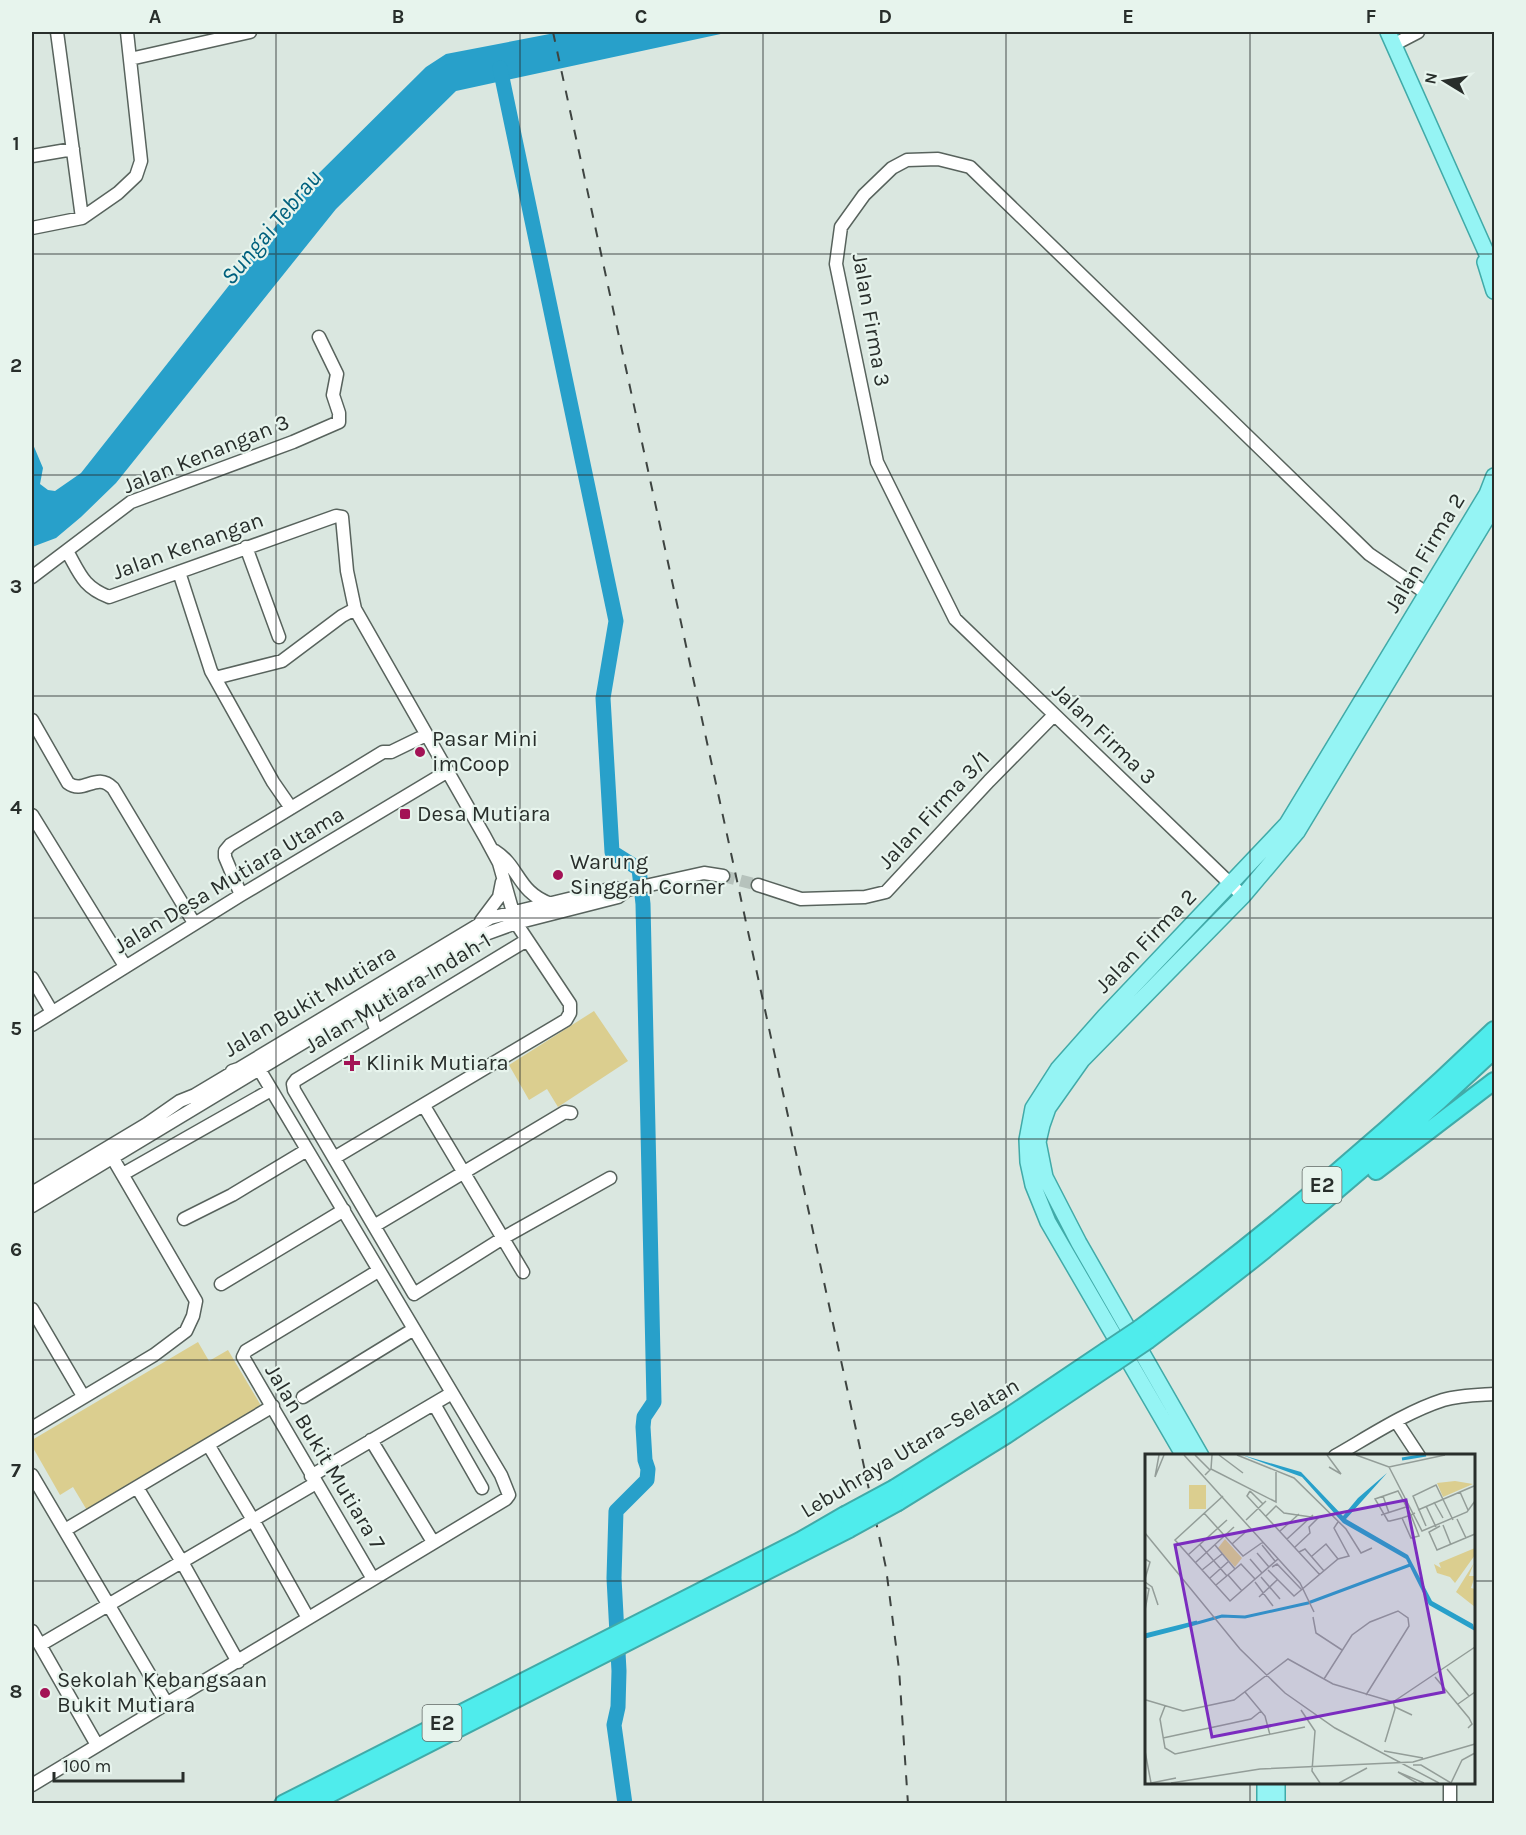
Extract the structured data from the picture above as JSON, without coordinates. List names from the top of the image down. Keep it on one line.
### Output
{"streets":{"highway":["E2","Lebuhraya Utara–Selatan"],"main road":["Jalan Firma 2"],"street":["Jalan Firma 3","Jalan Kenangan 3","Jalan Kenangan","Jalan Firma 3/1","Jalan Desa Mutiara Utama","Jalan Mutiara Indah 1","Jalan Bukit Mutiara","Jalan Bukit Mutiara 7"]},"crossings":[["Jalan Firma 3","Jalan Firma 2"],["Jalan Firma 3","Jalan Firma 3/1"],["Jalan Kenangan 3","Jalan Kenangan"]],"water":["Sungai Tebrau"],"places":{"other":["Pasar Mini imCoop","Warung Singgah Corner","Sekolah Kebangsaan Bukit Mutiara"],"transit":["Desa Mutiara"],"health":["Klinik Mutiara"]},"scale_bar":"100 m","north":"left","grid":{"columns":["A","B","C","D","E","F"],"rows":["1","2","3","4","5","6","7","8"]}}
